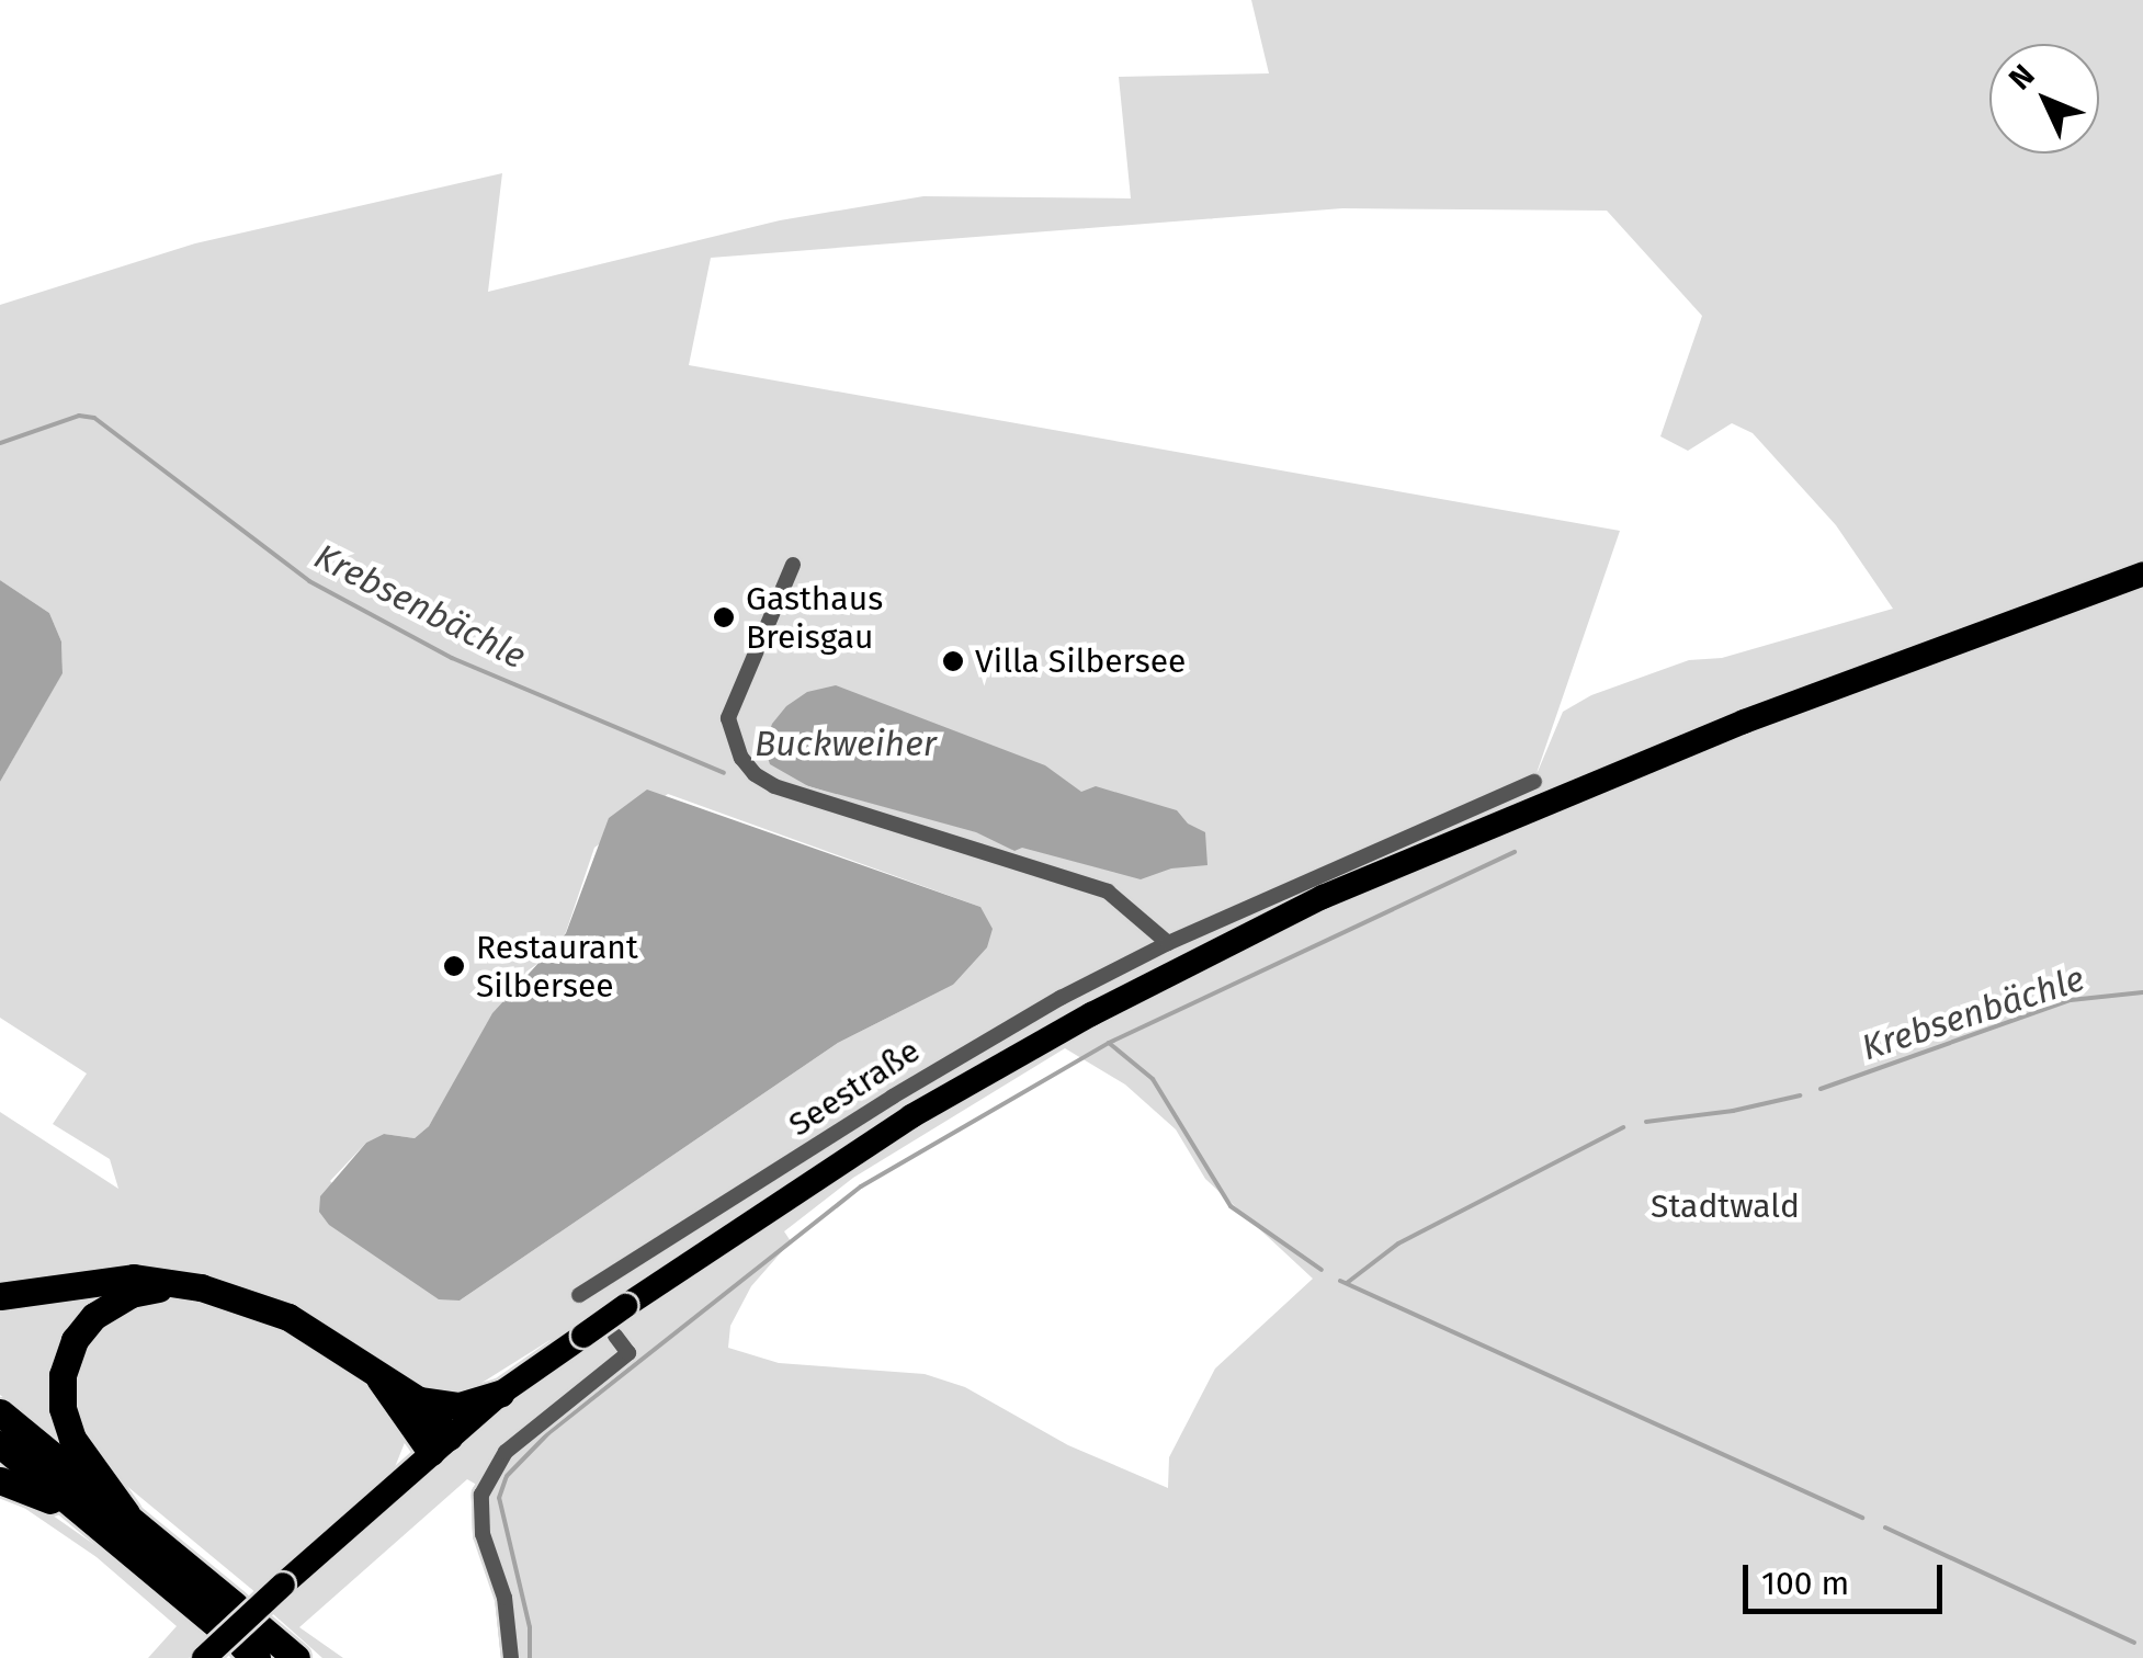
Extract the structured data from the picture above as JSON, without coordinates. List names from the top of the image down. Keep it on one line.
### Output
{"streets":{"street":["Seestraße"]},"water":["Krebsenbächle","Buckweiher"],"parks":["Stadtwald"],"places":["Gasthaus Breisgau","Villa Silbersee","Restaurant Silbersee"],"scale_bar":"100 m","north":"top left"}
